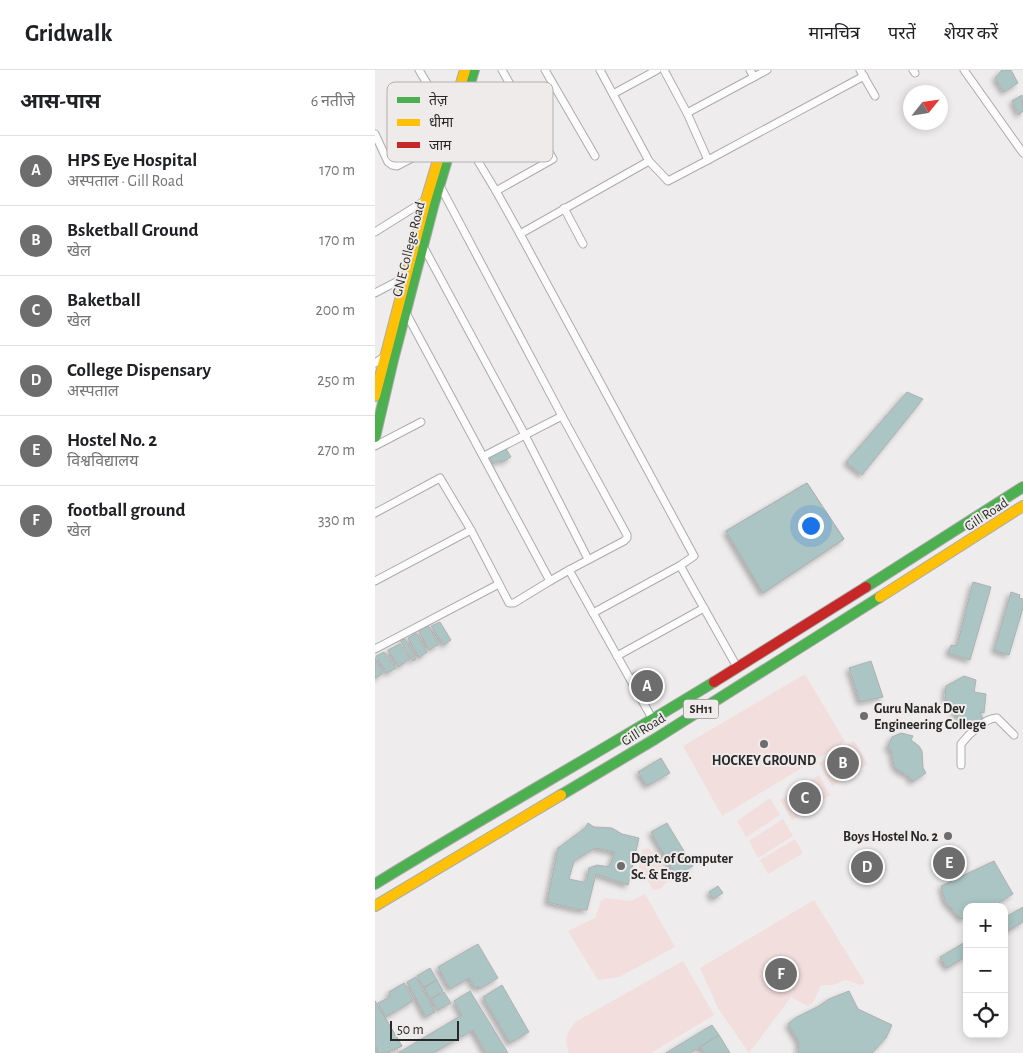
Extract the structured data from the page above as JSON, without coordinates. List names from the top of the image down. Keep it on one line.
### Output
{"streets":{"main road":["GNE College Road","Gill Road","SH11"]},"places":["Guru Nanak Dev Engineering College","HOCKEY GROUND","Boys Hostel No. 2","Dept. of Computer Sc. & Engg."],"legend":["तेज़","धीमा","जाम"],"scale_bar":"50 m","north":"top right","page":{"header":"Gridwalk","nav":["मानचित्र","परतें","शेयर करें"],"heading":["आस-पास","6 नतीजे"],"list":[{"mark":"A","name":"HPS Eye Hospital","note":"अस्पताल · Gill Road","value":"170 m"},{"mark":"B","name":"Bsketball Ground","note":"खेल","value":"170 m"},{"mark":"C","name":"Baketball","note":"खेल","value":"200 m"},{"mark":"D","name":"College Dispensary","note":"अस्पताल","value":"250 m"},{"mark":"E","name":"Hostel No. 2","note":"विश्वविद्यालय","value":"270 m"},{"mark":"F","name":"football ground","note":"खेल","value":"330 m"}],"pins":["A","B","C","E","D","F"],"map_buttons":["+","−"],"scale":"50 m"}}
